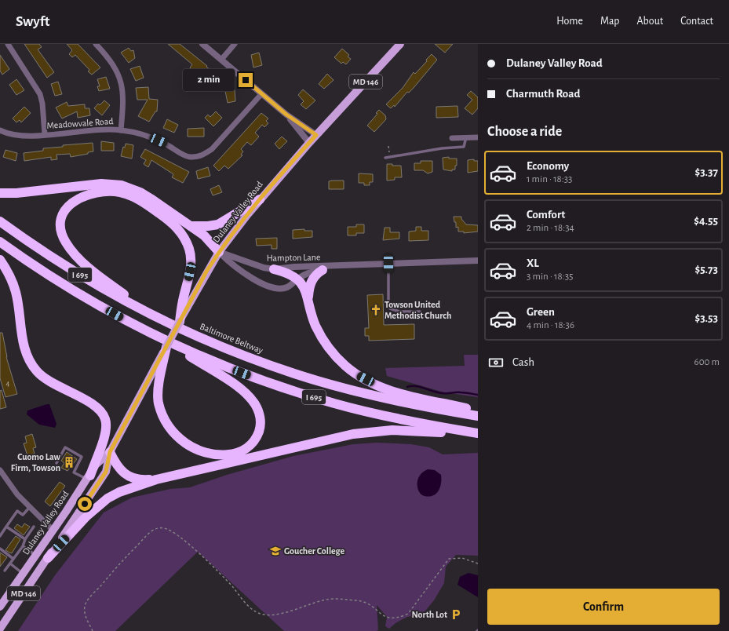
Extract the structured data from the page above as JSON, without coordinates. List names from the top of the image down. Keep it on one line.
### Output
{"streets":{"highway":["I 695","Baltimore Beltway"],"main road":["MD 146","Dulaney Valley Road"],"street":["Meadowvale Road","Hampton Lane"]},"crossings":[["Dulaney Valley Road","Hampton Lane"]],"places":{"church":["Towson United Methodist Church"],"building":["Cuomo Law Firm, Towson"],"school or university":["Goucher College"],"parking":["North Lot"]},"house_numbers":["4"],"page":{"header":"Swyft","nav":["Home","Map","About","Contact"],"banner":["Dulaney Valley Road","Charmuth Road"],"bubble":"2 min","heading":"Choose a ride","list":[{"name":"Economy","note":"1 min · 18:33","value":"$3.37"},{"name":"Comfort","note":"2 min · 18:34","value":"$4.55"},{"name":"XL","note":"3 min · 18:35","value":"$5.73"},{"name":"Green","note":"4 min · 18:36","value":"$3.53"}],"pay":["Cash","600 m"],"buttons":"Confirm"}}
